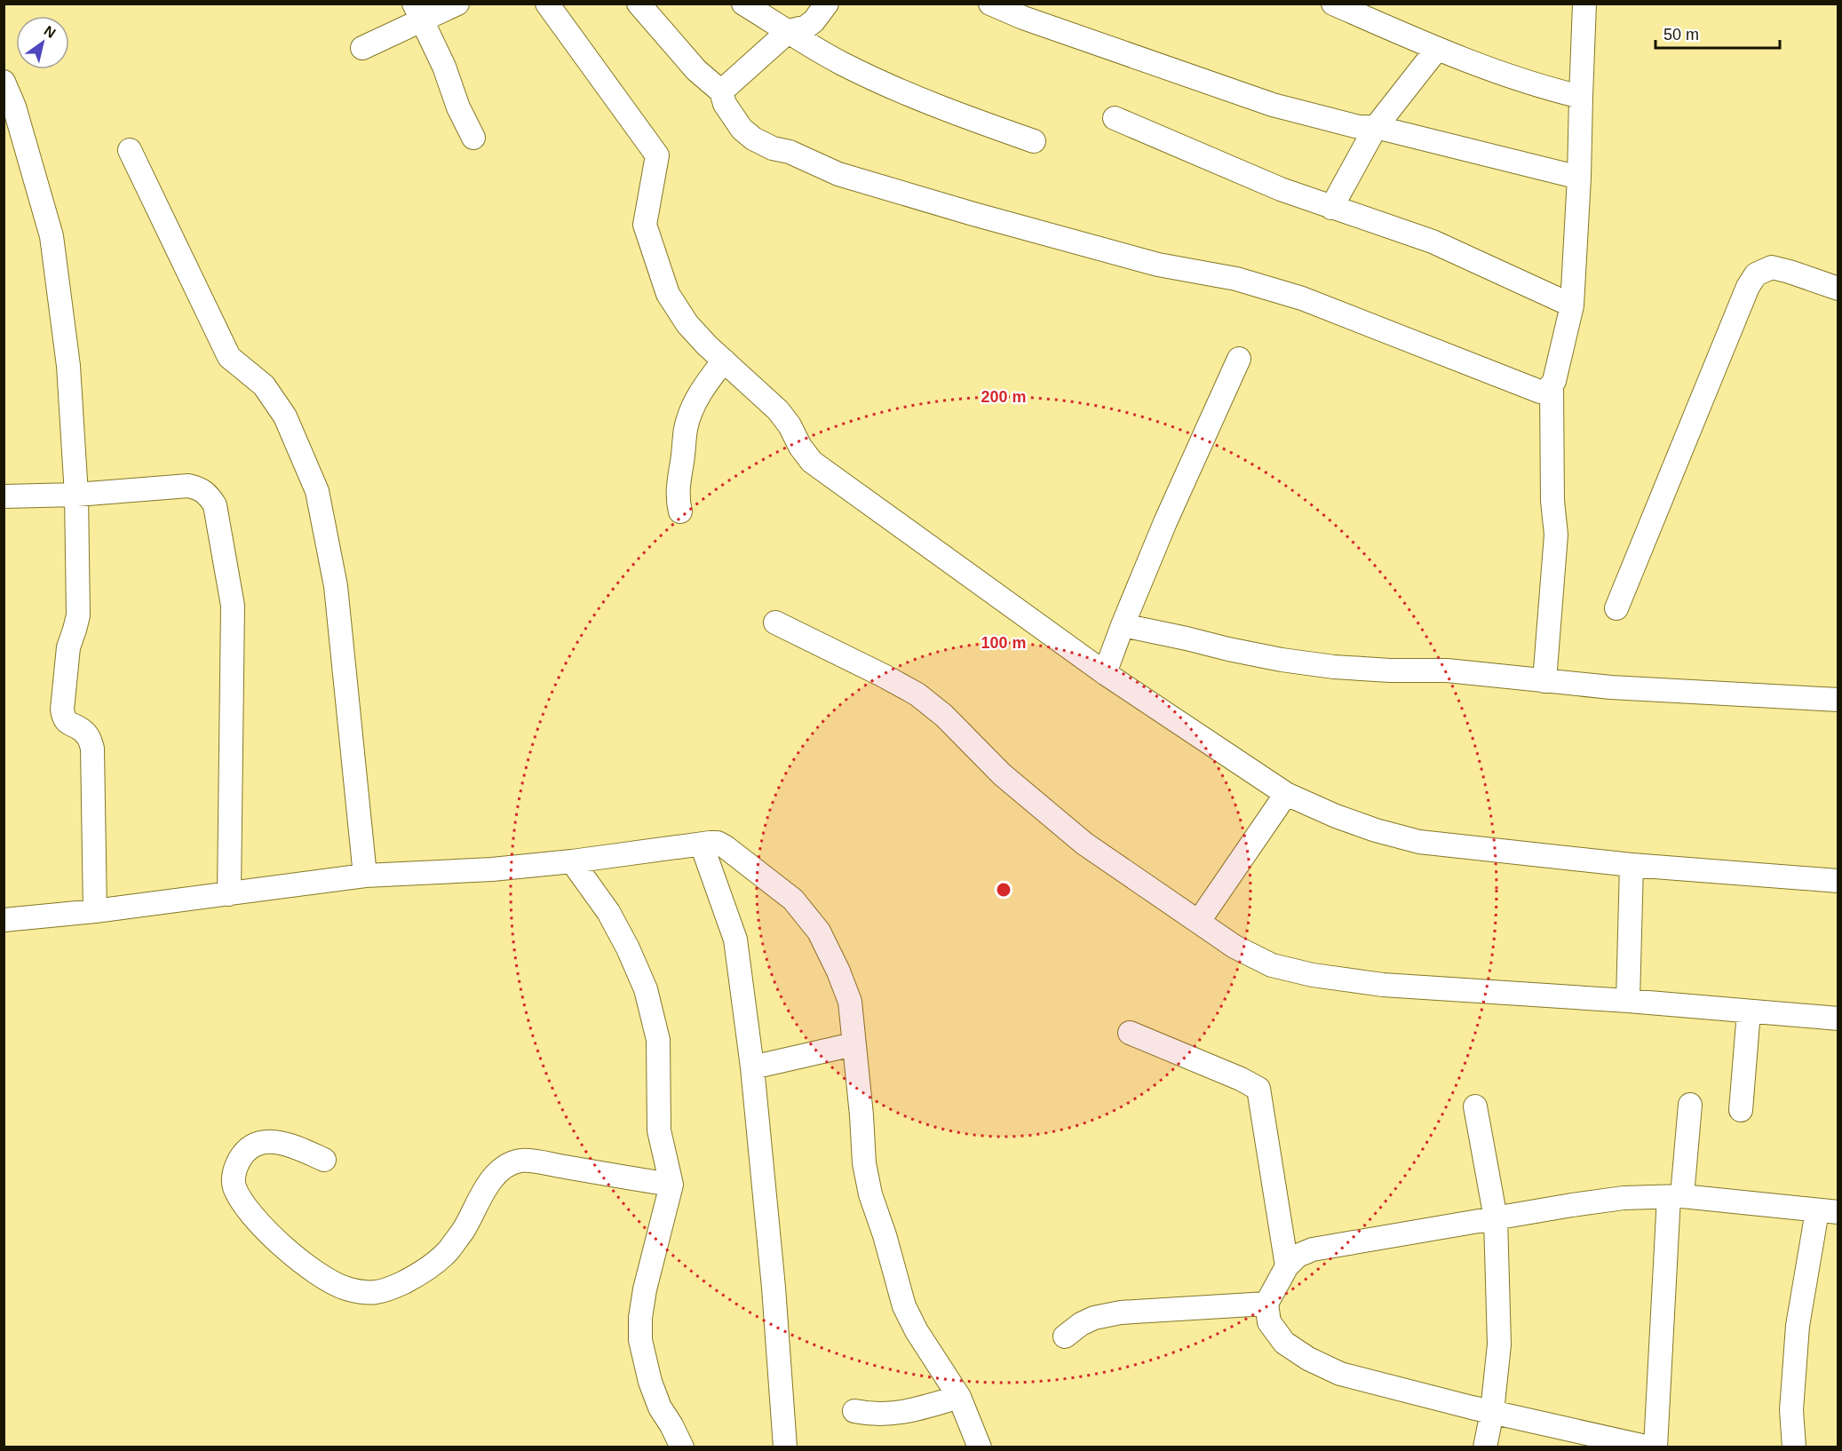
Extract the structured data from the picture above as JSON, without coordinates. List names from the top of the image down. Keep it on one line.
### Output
{"scale_bar":"50 m","north":"top right","rings":["200 m","100 m"]}
